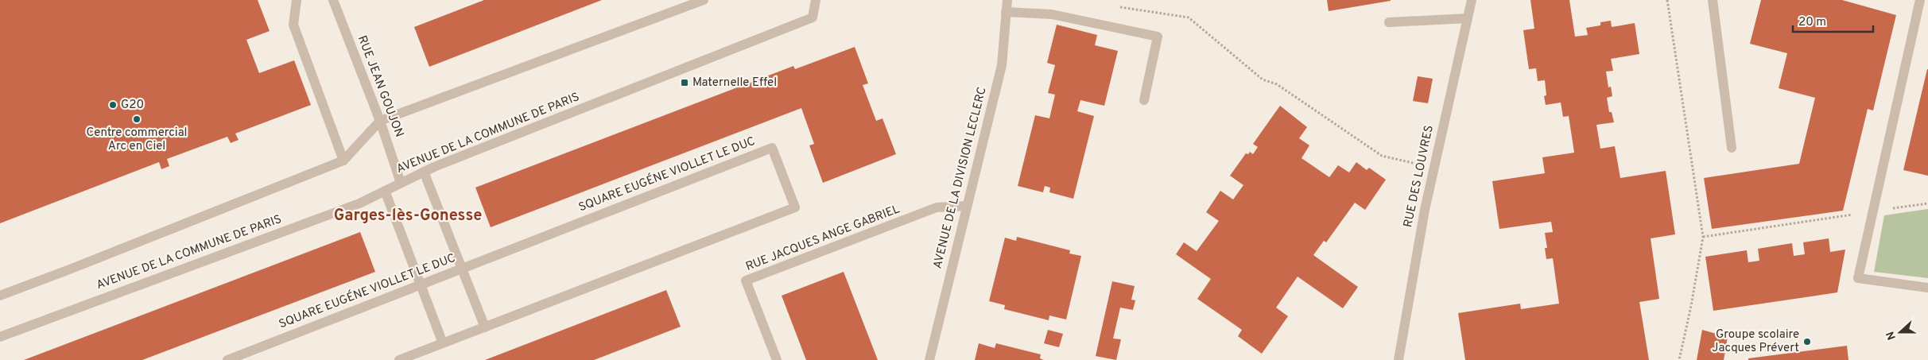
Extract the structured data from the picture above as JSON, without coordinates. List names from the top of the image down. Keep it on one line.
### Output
{"streets":{"street":["RUE JEAN GOUJON","AVENUE DE LA COMMUNE DE PARIS","SQUARE EUGÉNE VIOLLET LE DUC","RUE DES LOUVRES","AVENUE DE LA DIVISION LECLERC","RUE JACQUES ANGE GABRIEL"]},"crossings":[["RUE JEAN GOUJON","AVENUE DE LA COMMUNE DE PARIS"],["AVENUE DE LA DIVISION LECLERC","RUE JACQUES ANGE GABRIEL"]],"districts":["Garges-lès-Gonesse"],"places":{"transit":["Maternelle Effel"],"other":["G20","Centre commercial Arc en Ciel","Groupe scolaire Jacques Prévert"]},"scale_bar":"20 m","north":"left"}
